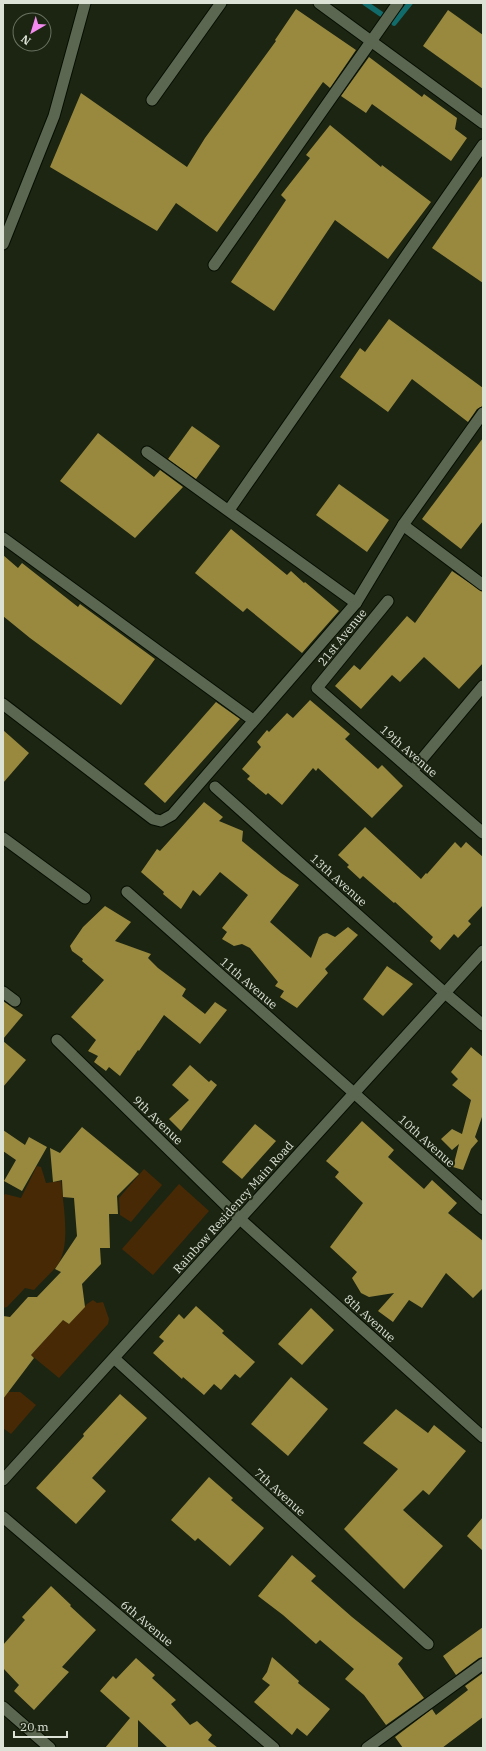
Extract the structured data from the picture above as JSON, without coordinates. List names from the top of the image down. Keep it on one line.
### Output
{"streets":{"street":["21st Avenue","19th Avenue","13th Avenue","11th Avenue","9th Avenue","10th Avenue","Rainbow Residency Main Road","8th Avenue","7th Avenue","6th Avenue"]},"crossings":[["21st Avenue","19th Avenue"],["13th Avenue","Rainbow Residency Main Road"],["11th Avenue","10th Avenue"],["11th Avenue","Rainbow Residency Main Road"],["9th Avenue","Rainbow Residency Main Road"],["9th Avenue","8th Avenue"],["10th Avenue","Rainbow Residency Main Road"],["Rainbow Residency Main Road","8th Avenue"],["Rainbow Residency Main Road","7th Avenue"]],"scale_bar":"20 m","north":"bottom left"}
